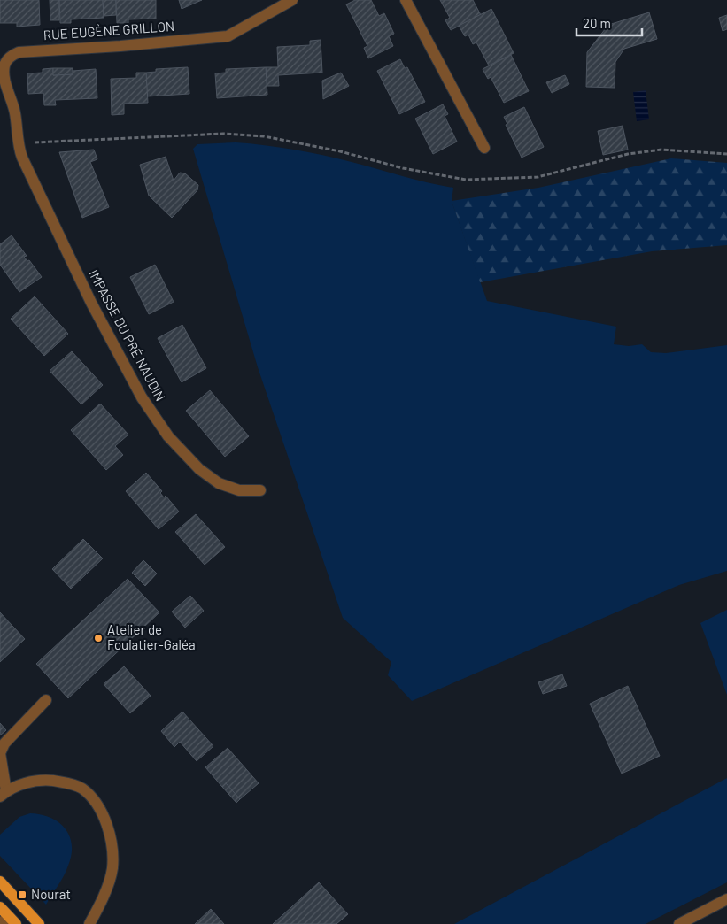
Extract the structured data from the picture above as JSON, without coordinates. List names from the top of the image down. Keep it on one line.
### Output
{"streets":{"street":["RUE EUGÈNE GRILLON","IMPASSE DU PRÉ NAUDIN"]},"crossings":[["RUE EUGÈNE GRILLON","IMPASSE DU PRÉ NAUDIN"]],"places":{"other":["Atelier de Foulatier-Galéa"],"transit":["Nourat"]},"scale_bar":"20 m"}
